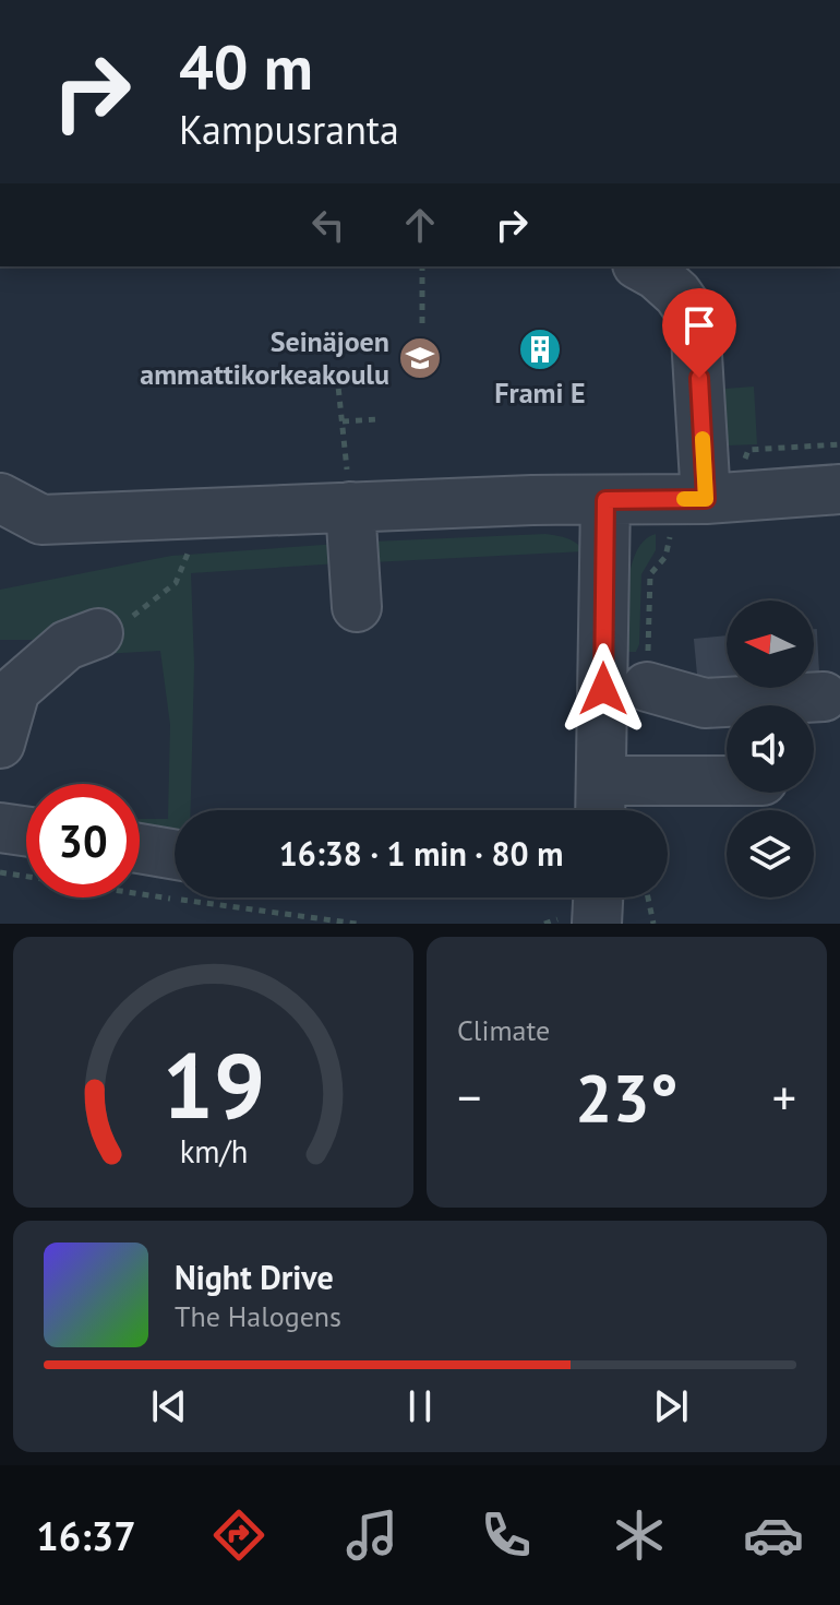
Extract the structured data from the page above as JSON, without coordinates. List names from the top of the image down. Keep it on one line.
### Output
{"places":{"building":["Frami E"],"school or university":["Seinäjoen ammattikorkeakoulu"]},"north":"left","page":{"turn":["40 m","Kampusranta"],"limit":"30","trip":"16:38 · 1 min · 80 m","tile":"Climate","heat":["−","23°","+"],"song":["Night Drive","The Halogens"],"tabs":"16:37","gauge":["19","km/h"]}}
